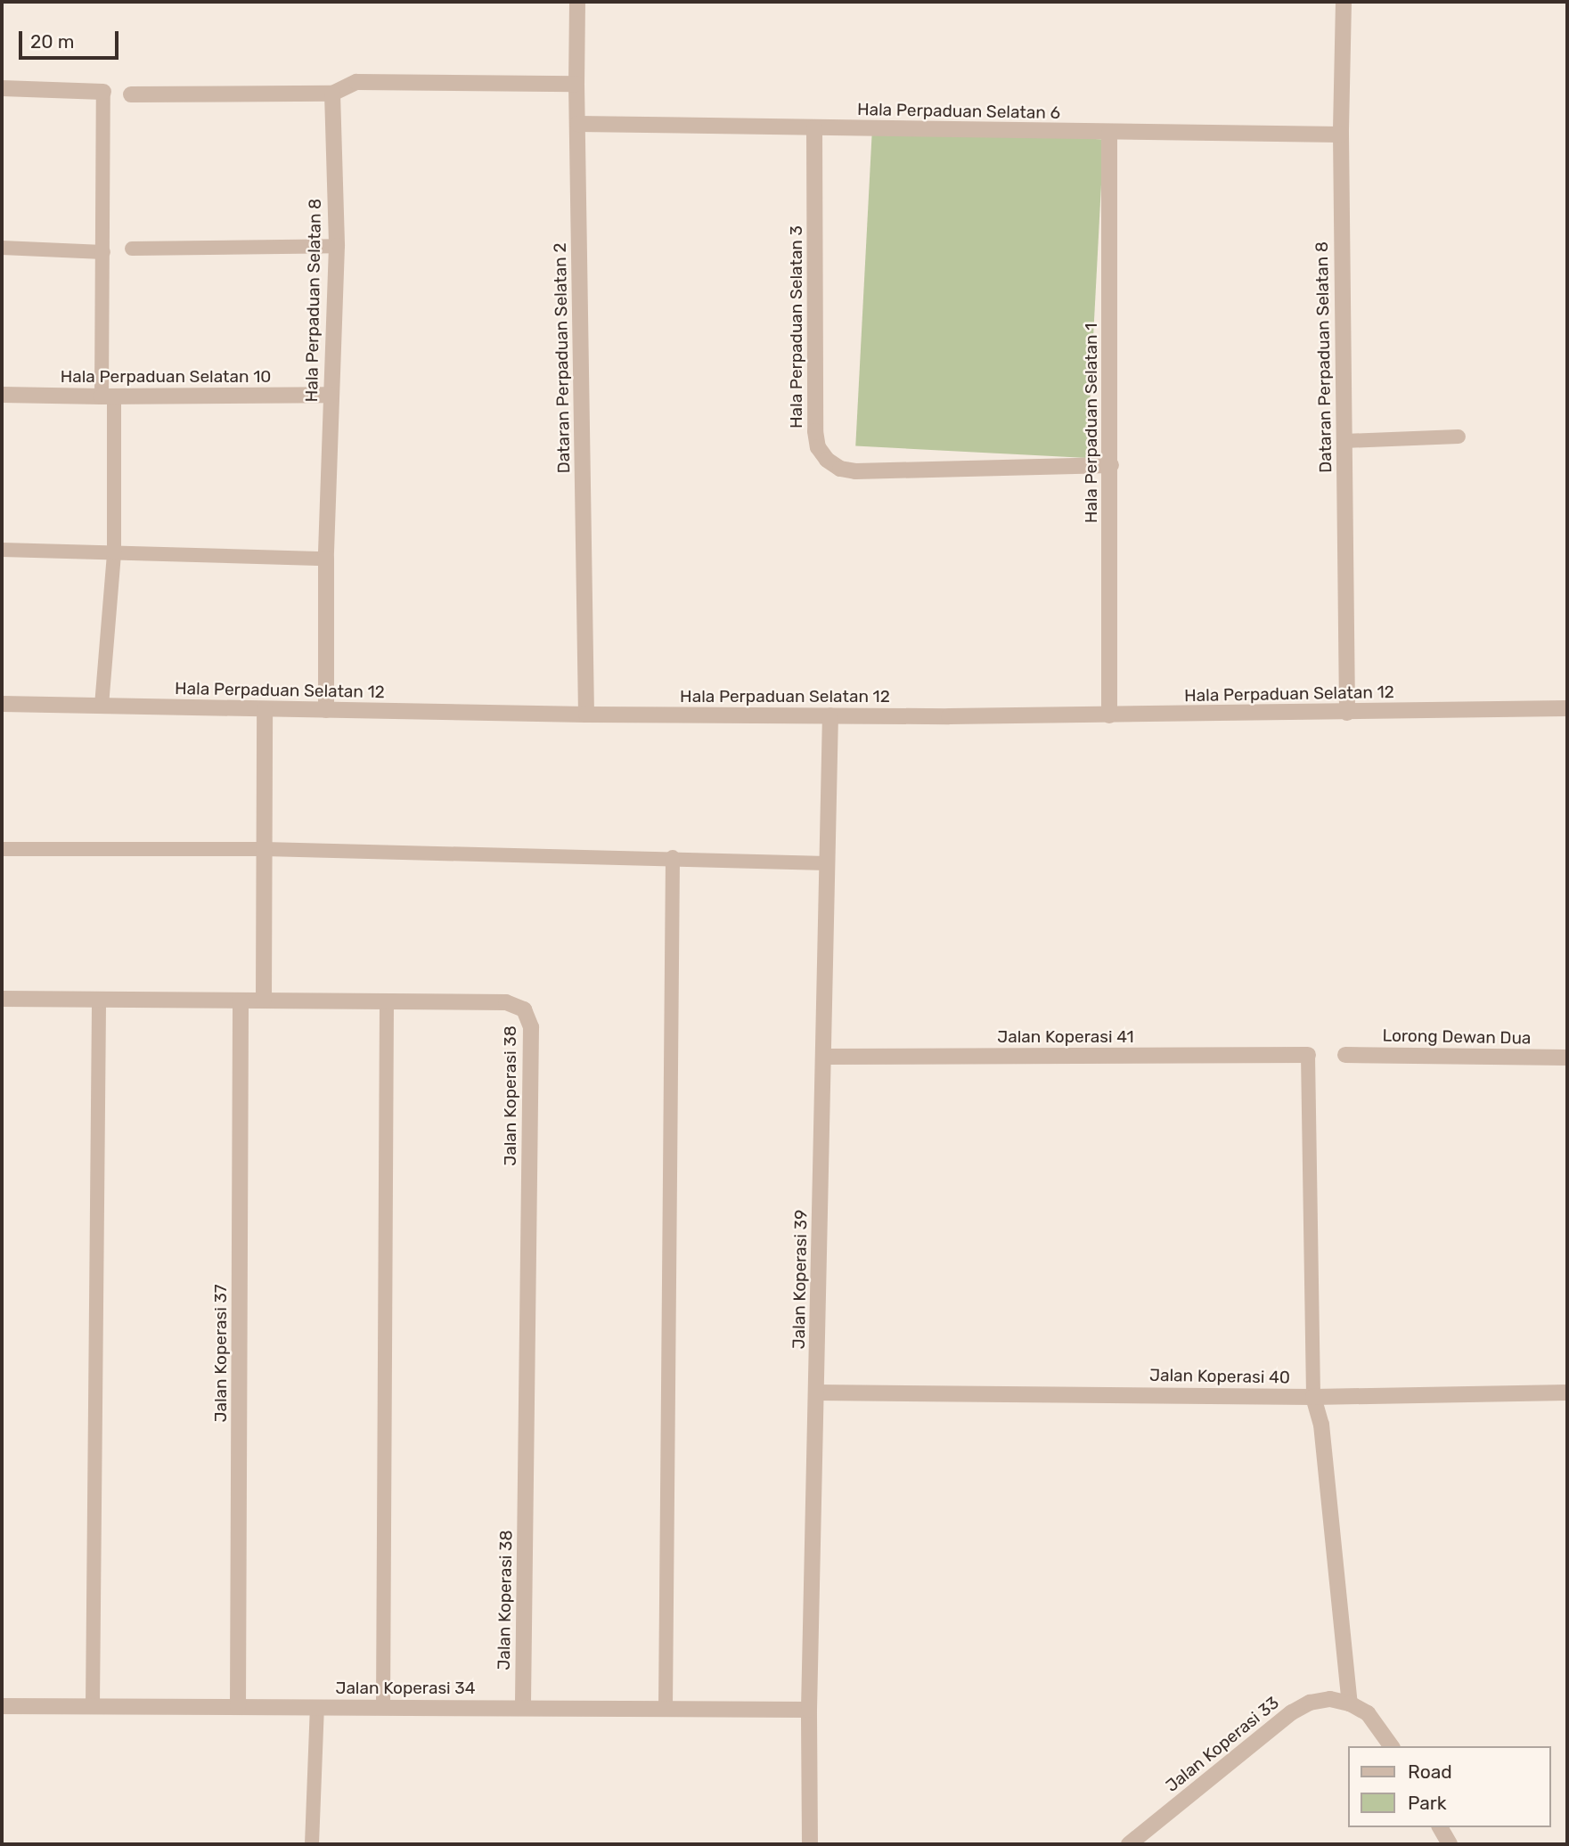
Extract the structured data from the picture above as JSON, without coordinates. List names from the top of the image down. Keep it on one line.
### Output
{"streets":{"street":["Hala Perpaduan Selatan 6","Hala Perpaduan Selatan 8","Hala Perpaduan Selatan 3","Dataran Perpaduan Selatan 8","Dataran Perpaduan Selatan 2","Hala Perpaduan Selatan 10","Hala Perpaduan Selatan 1","Hala Perpaduan Selatan 12","Jalan Koperasi 41","Lorong Dewan Dua","Jalan Koperasi 38","Jalan Koperasi 39","Jalan Koperasi 37","Jalan Koperasi 40","Jalan Koperasi 34","Jalan Koperasi 33"]},"crossings":[["Hala Perpaduan Selatan 6","Hala Perpaduan Selatan 3"],["Hala Perpaduan Selatan 6","Dataran Perpaduan Selatan 8"],["Hala Perpaduan Selatan 6","Dataran Perpaduan Selatan 2"],["Hala Perpaduan Selatan 6","Hala Perpaduan Selatan 1"],["Hala Perpaduan Selatan 8","Hala Perpaduan Selatan 10"],["Hala Perpaduan Selatan 8","Hala Perpaduan Selatan 12"],["Hala Perpaduan Selatan 3","Hala Perpaduan Selatan 1"],["Dataran Perpaduan Selatan 8","Hala Perpaduan Selatan 12"],["Dataran Perpaduan Selatan 2","Hala Perpaduan Selatan 12"],["Hala Perpaduan Selatan 1","Hala Perpaduan Selatan 12"],["Hala Perpaduan Selatan 12","Jalan Koperasi 39"],["Jalan Koperasi 41","Jalan Koperasi 39"],["Jalan Koperasi 38","Jalan Koperasi 37"],["Jalan Koperasi 38","Jalan Koperasi 34"],["Jalan Koperasi 39","Jalan Koperasi 40"],["Jalan Koperasi 39","Jalan Koperasi 34"],["Jalan Koperasi 37","Jalan Koperasi 34"],["Jalan Koperasi 40","Jalan Koperasi 33"]],"legend":["Road","Park"],"scale_bar":"20 m"}
